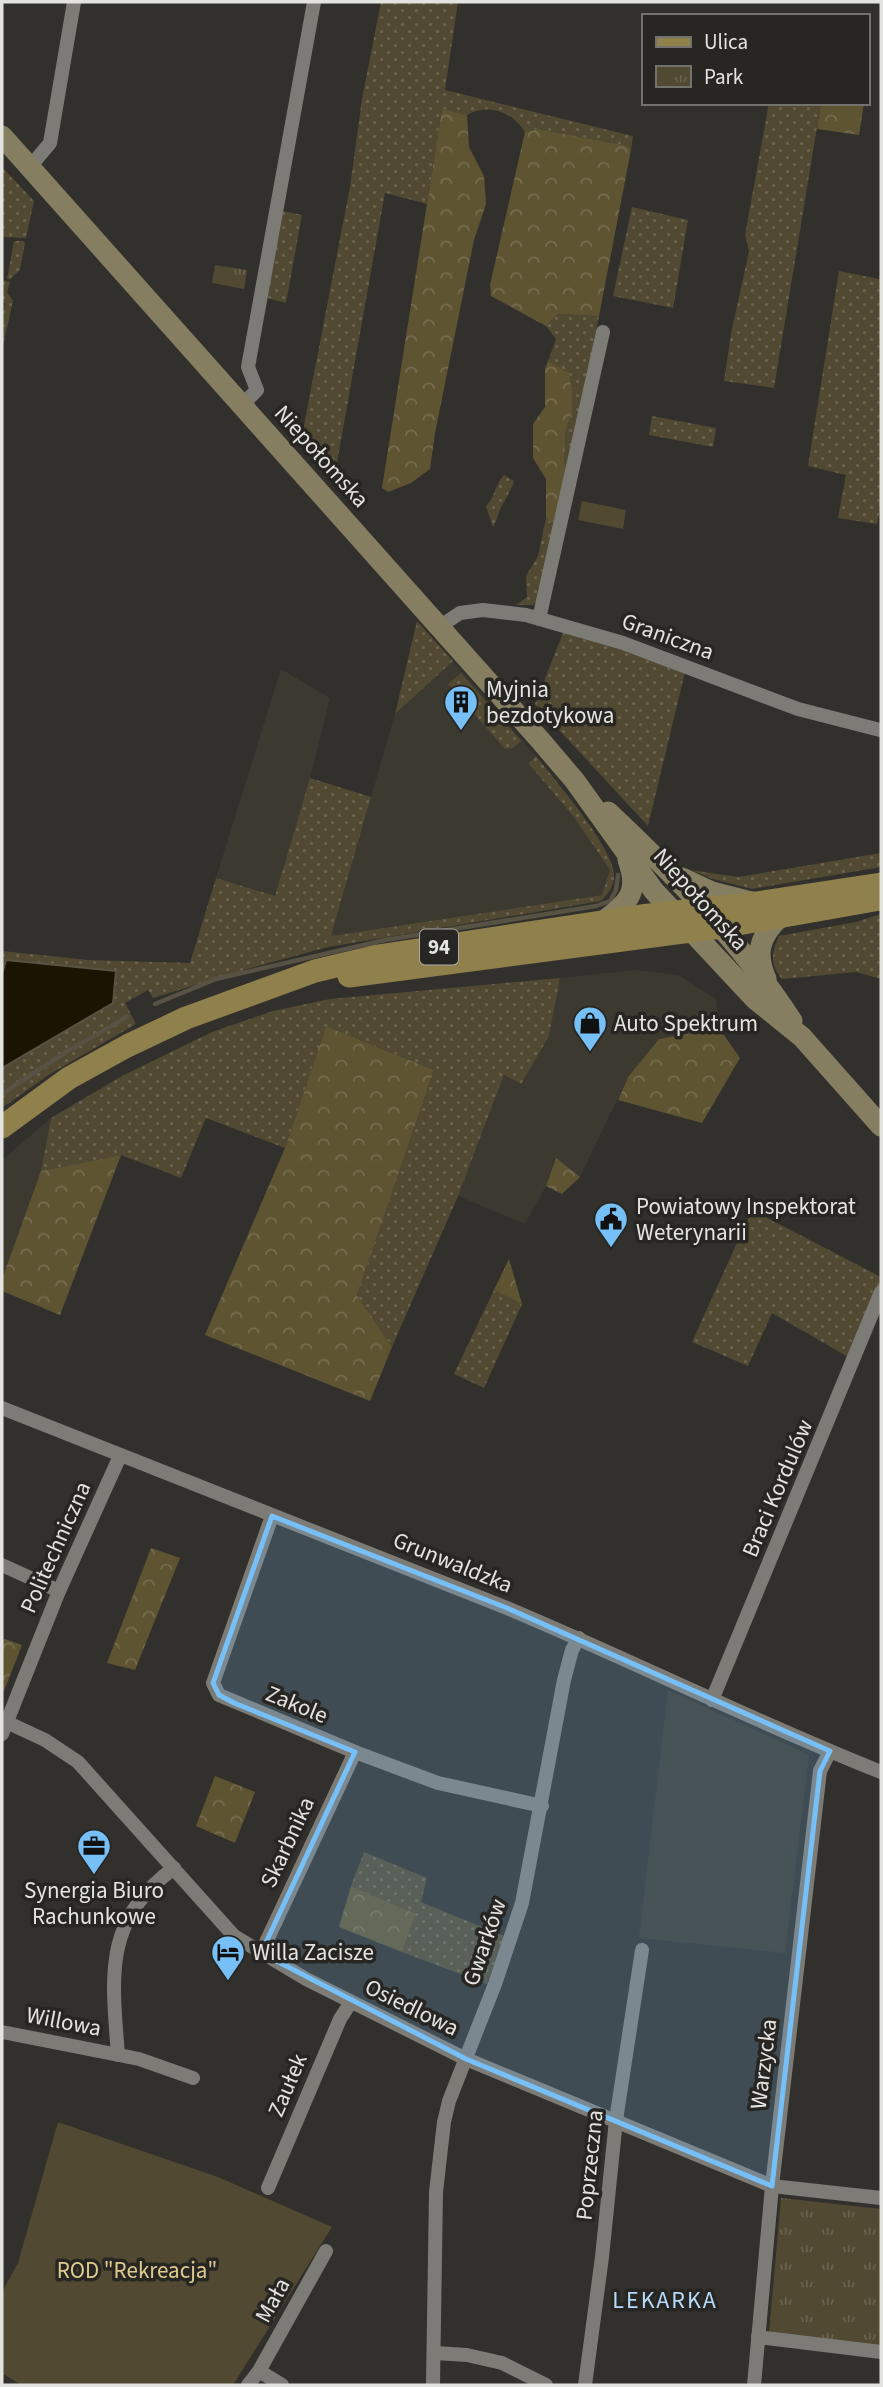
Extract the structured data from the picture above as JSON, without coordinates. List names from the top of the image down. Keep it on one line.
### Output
{"streets":{"main road":["Niepołomska","94"],"street":["Graniczna","Braci Kordulów","Politechniczna","Grunwaldzka","Zakole","Skarbnika","Gwarków","Osiedlowa","Willowa","Warzycka","Zaułek","Poprzeczna","Mała"]},"crossings":[["Niepołomska","Graniczna"],["Niepołomska","94"],["Braci Kordulów","Grunwaldzka"],["Politechniczna","Grunwaldzka"],["Politechniczna","Osiedlowa"],["Grunwaldzka","Zakole"],["Grunwaldzka","Gwarków"],["Grunwaldzka","Warzycka"],["Zakole","Skarbnika"],["Zakole","Gwarków"],["Skarbnika","Osiedlowa"],["Gwarków","Osiedlowa"],["Osiedlowa","Willowa"],["Osiedlowa","Warzycka"],["Osiedlowa","Zaułek"],["Osiedlowa","Poprzeczna"]],"districts":["LEKARKA"],"parks":["ROD \"Rekreacja\""],"places":{"building":["Myjnia bezdotykowa"],"shop":["Auto Spektrum"],"public building":["Powiatowy Inspektorat Weterynarii"],"office":["Synergia Biuro Rachunkowe"],"hotel":["Willa Zacisze"]},"legend":["Ulica","Park"]}
